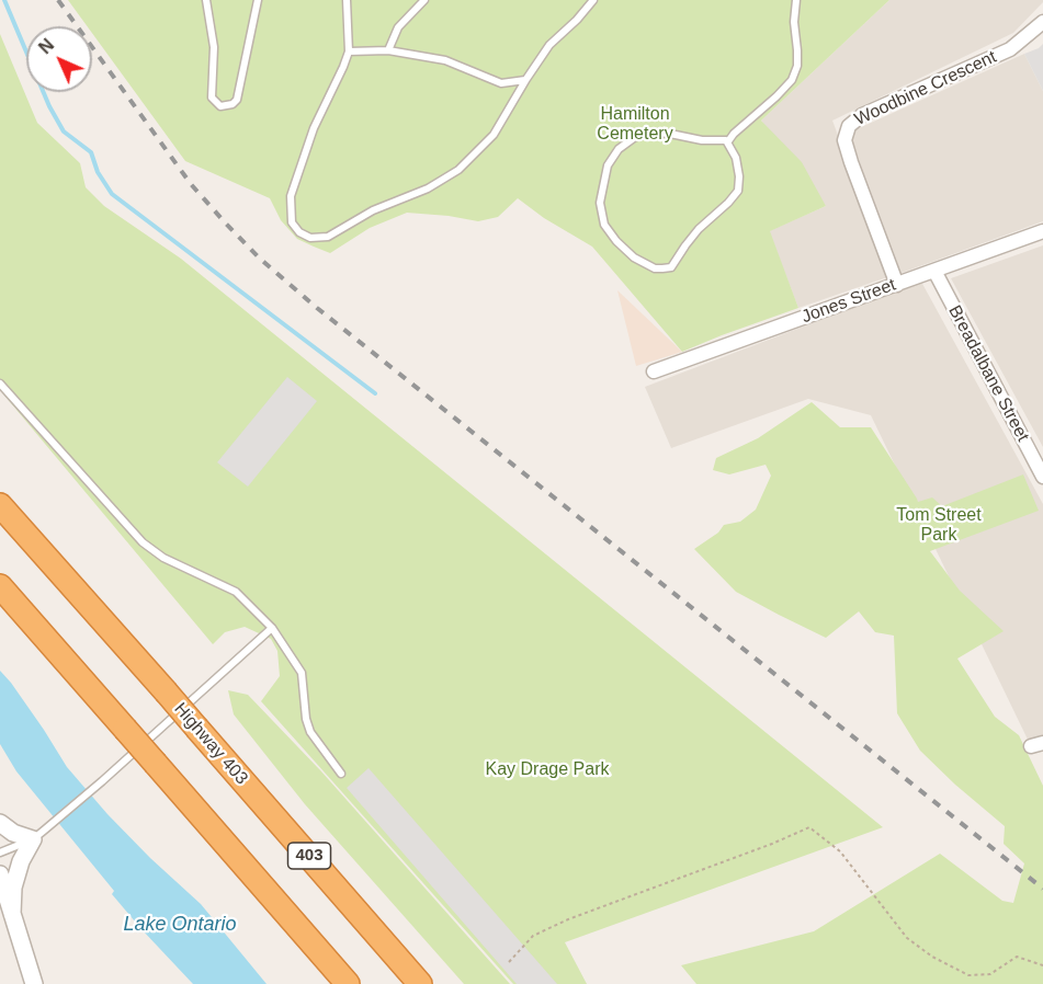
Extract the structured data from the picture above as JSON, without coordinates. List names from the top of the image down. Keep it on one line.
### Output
{"streets":{"highway":["Highway 403","403"],"street":["Woodbine Crescent","Jones Street","Breadalbane Street"]},"crossings":[["Woodbine Crescent","Jones Street"],["Jones Street","Breadalbane Street"]],"water":["Lake Ontario"],"parks":["Hamilton Cemetery","Tom Street Park","Kay Drage Park"],"north":"top left"}
